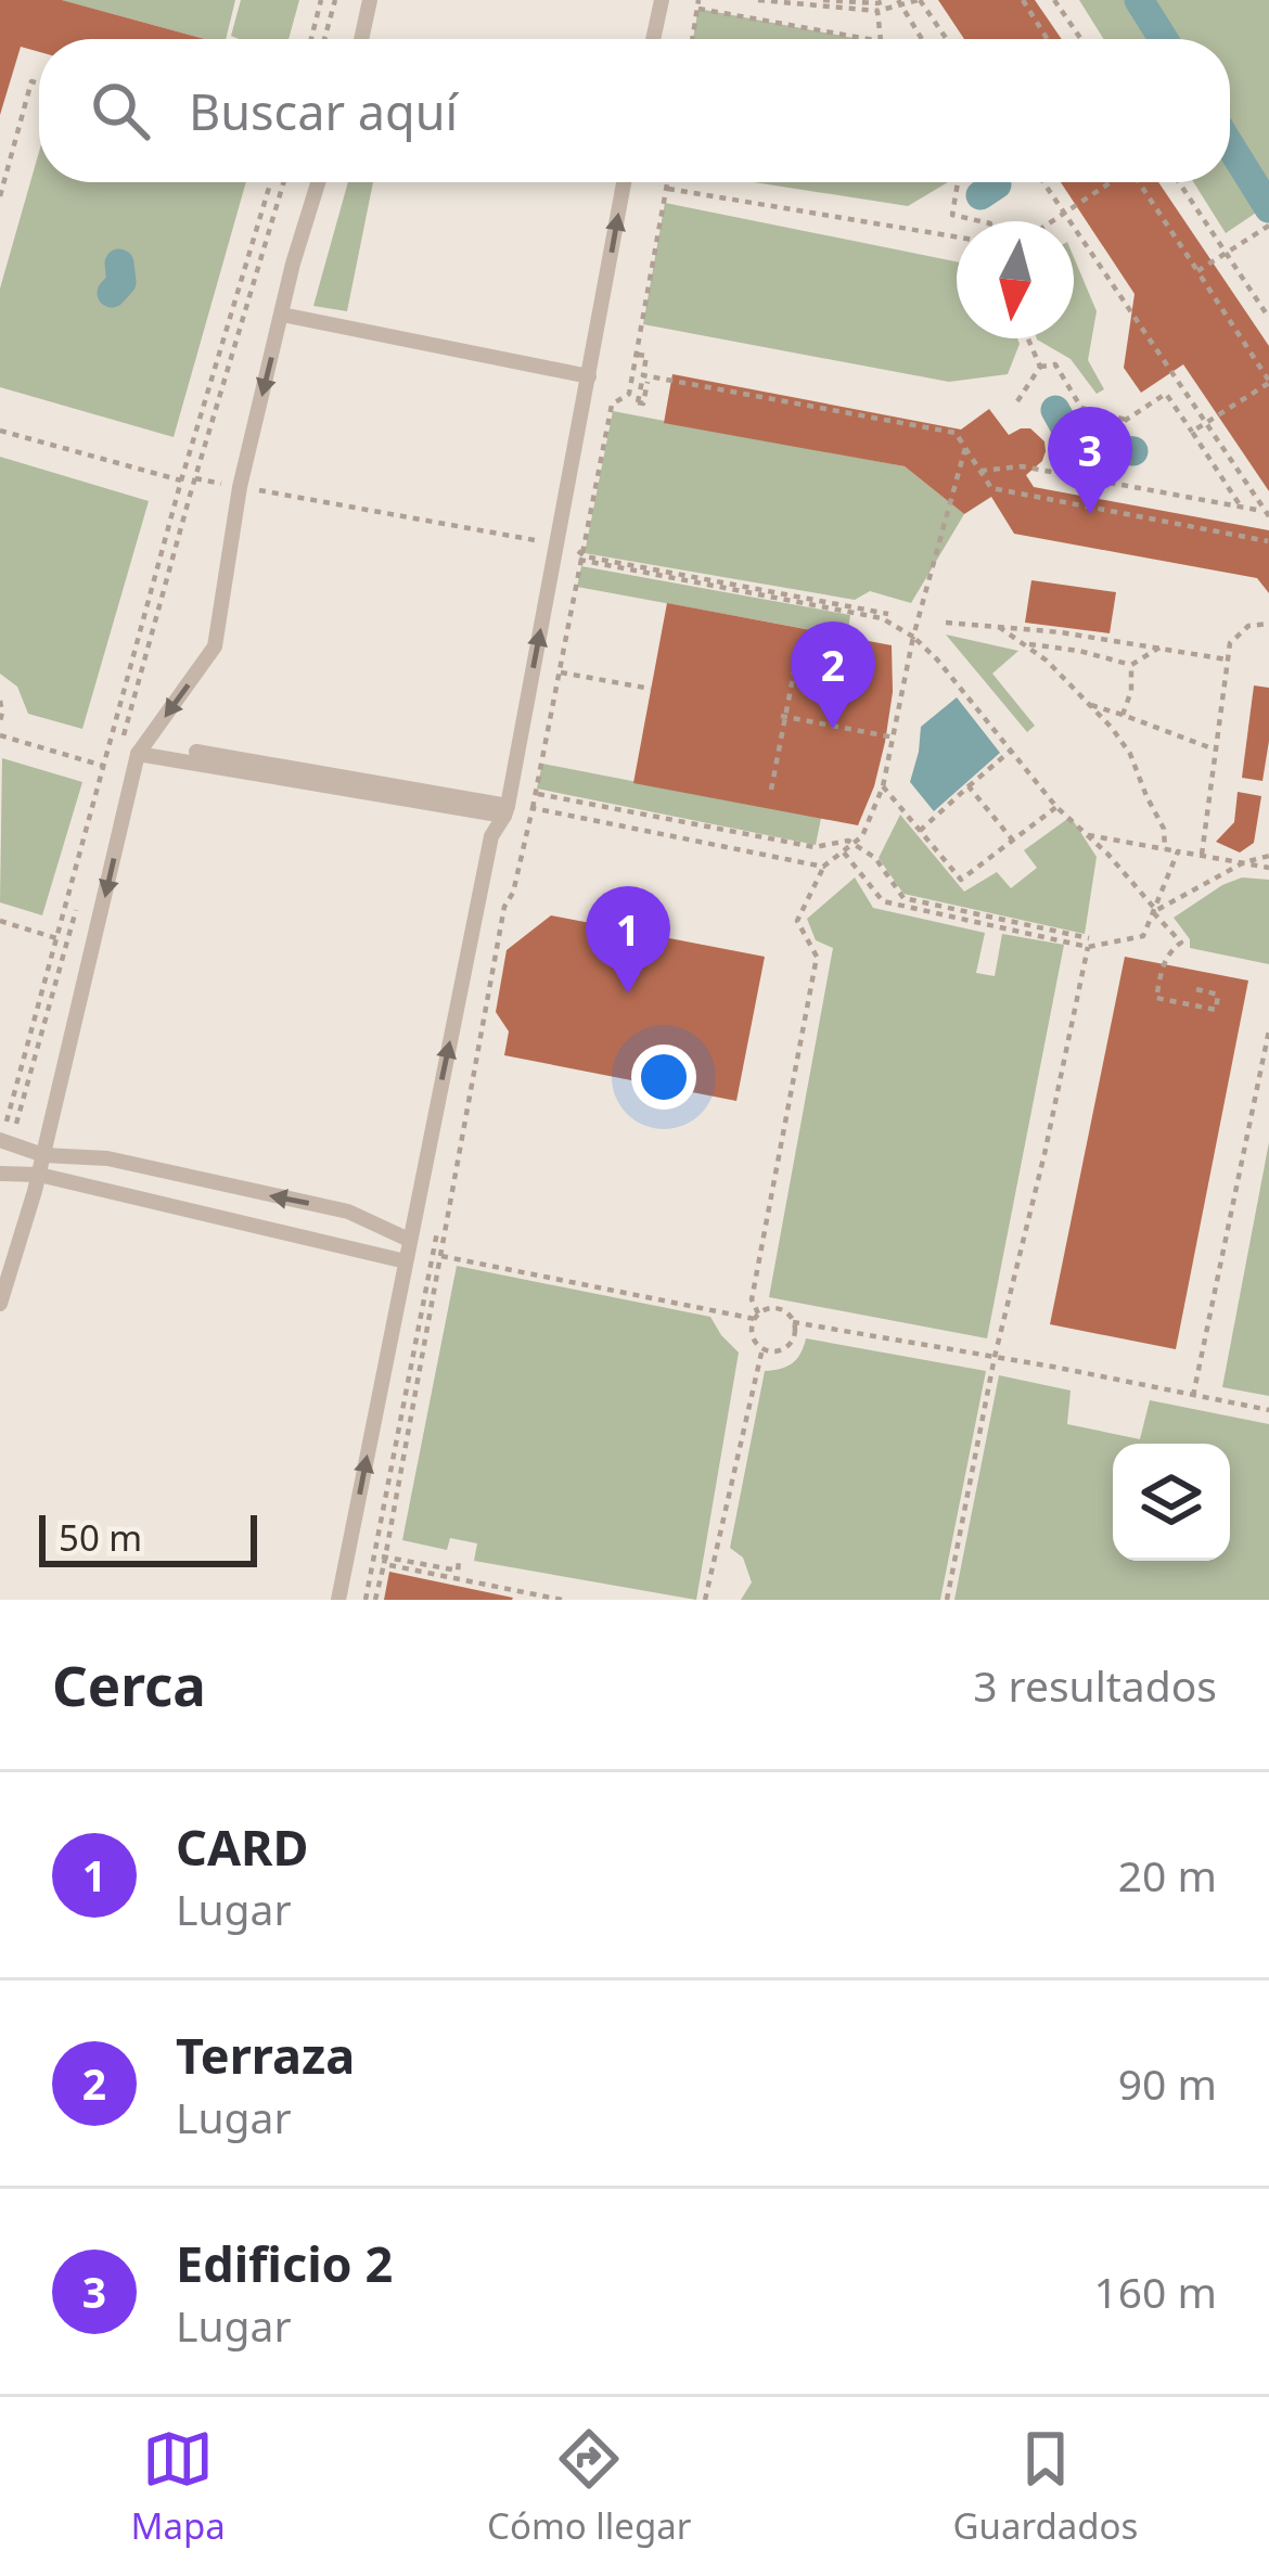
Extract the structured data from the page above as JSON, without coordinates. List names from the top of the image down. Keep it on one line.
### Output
{"scale_bar":"50 m","north":"bottom","page":{"search":"Buscar aquí","pins":["3","2","1"],"scale":"50 m","heading":["Cerca","3 resultados"],"list":[{"mark":"1","name":"CARD","note":"Lugar","value":"20 m"},{"mark":"2","name":"Terraza","note":"Lugar","value":"90 m"},{"mark":"3","name":"Edificio 2","note":"Lugar","value":"160 m"}],"nav":["Mapa","Cómo llegar","Guardados"]}}
